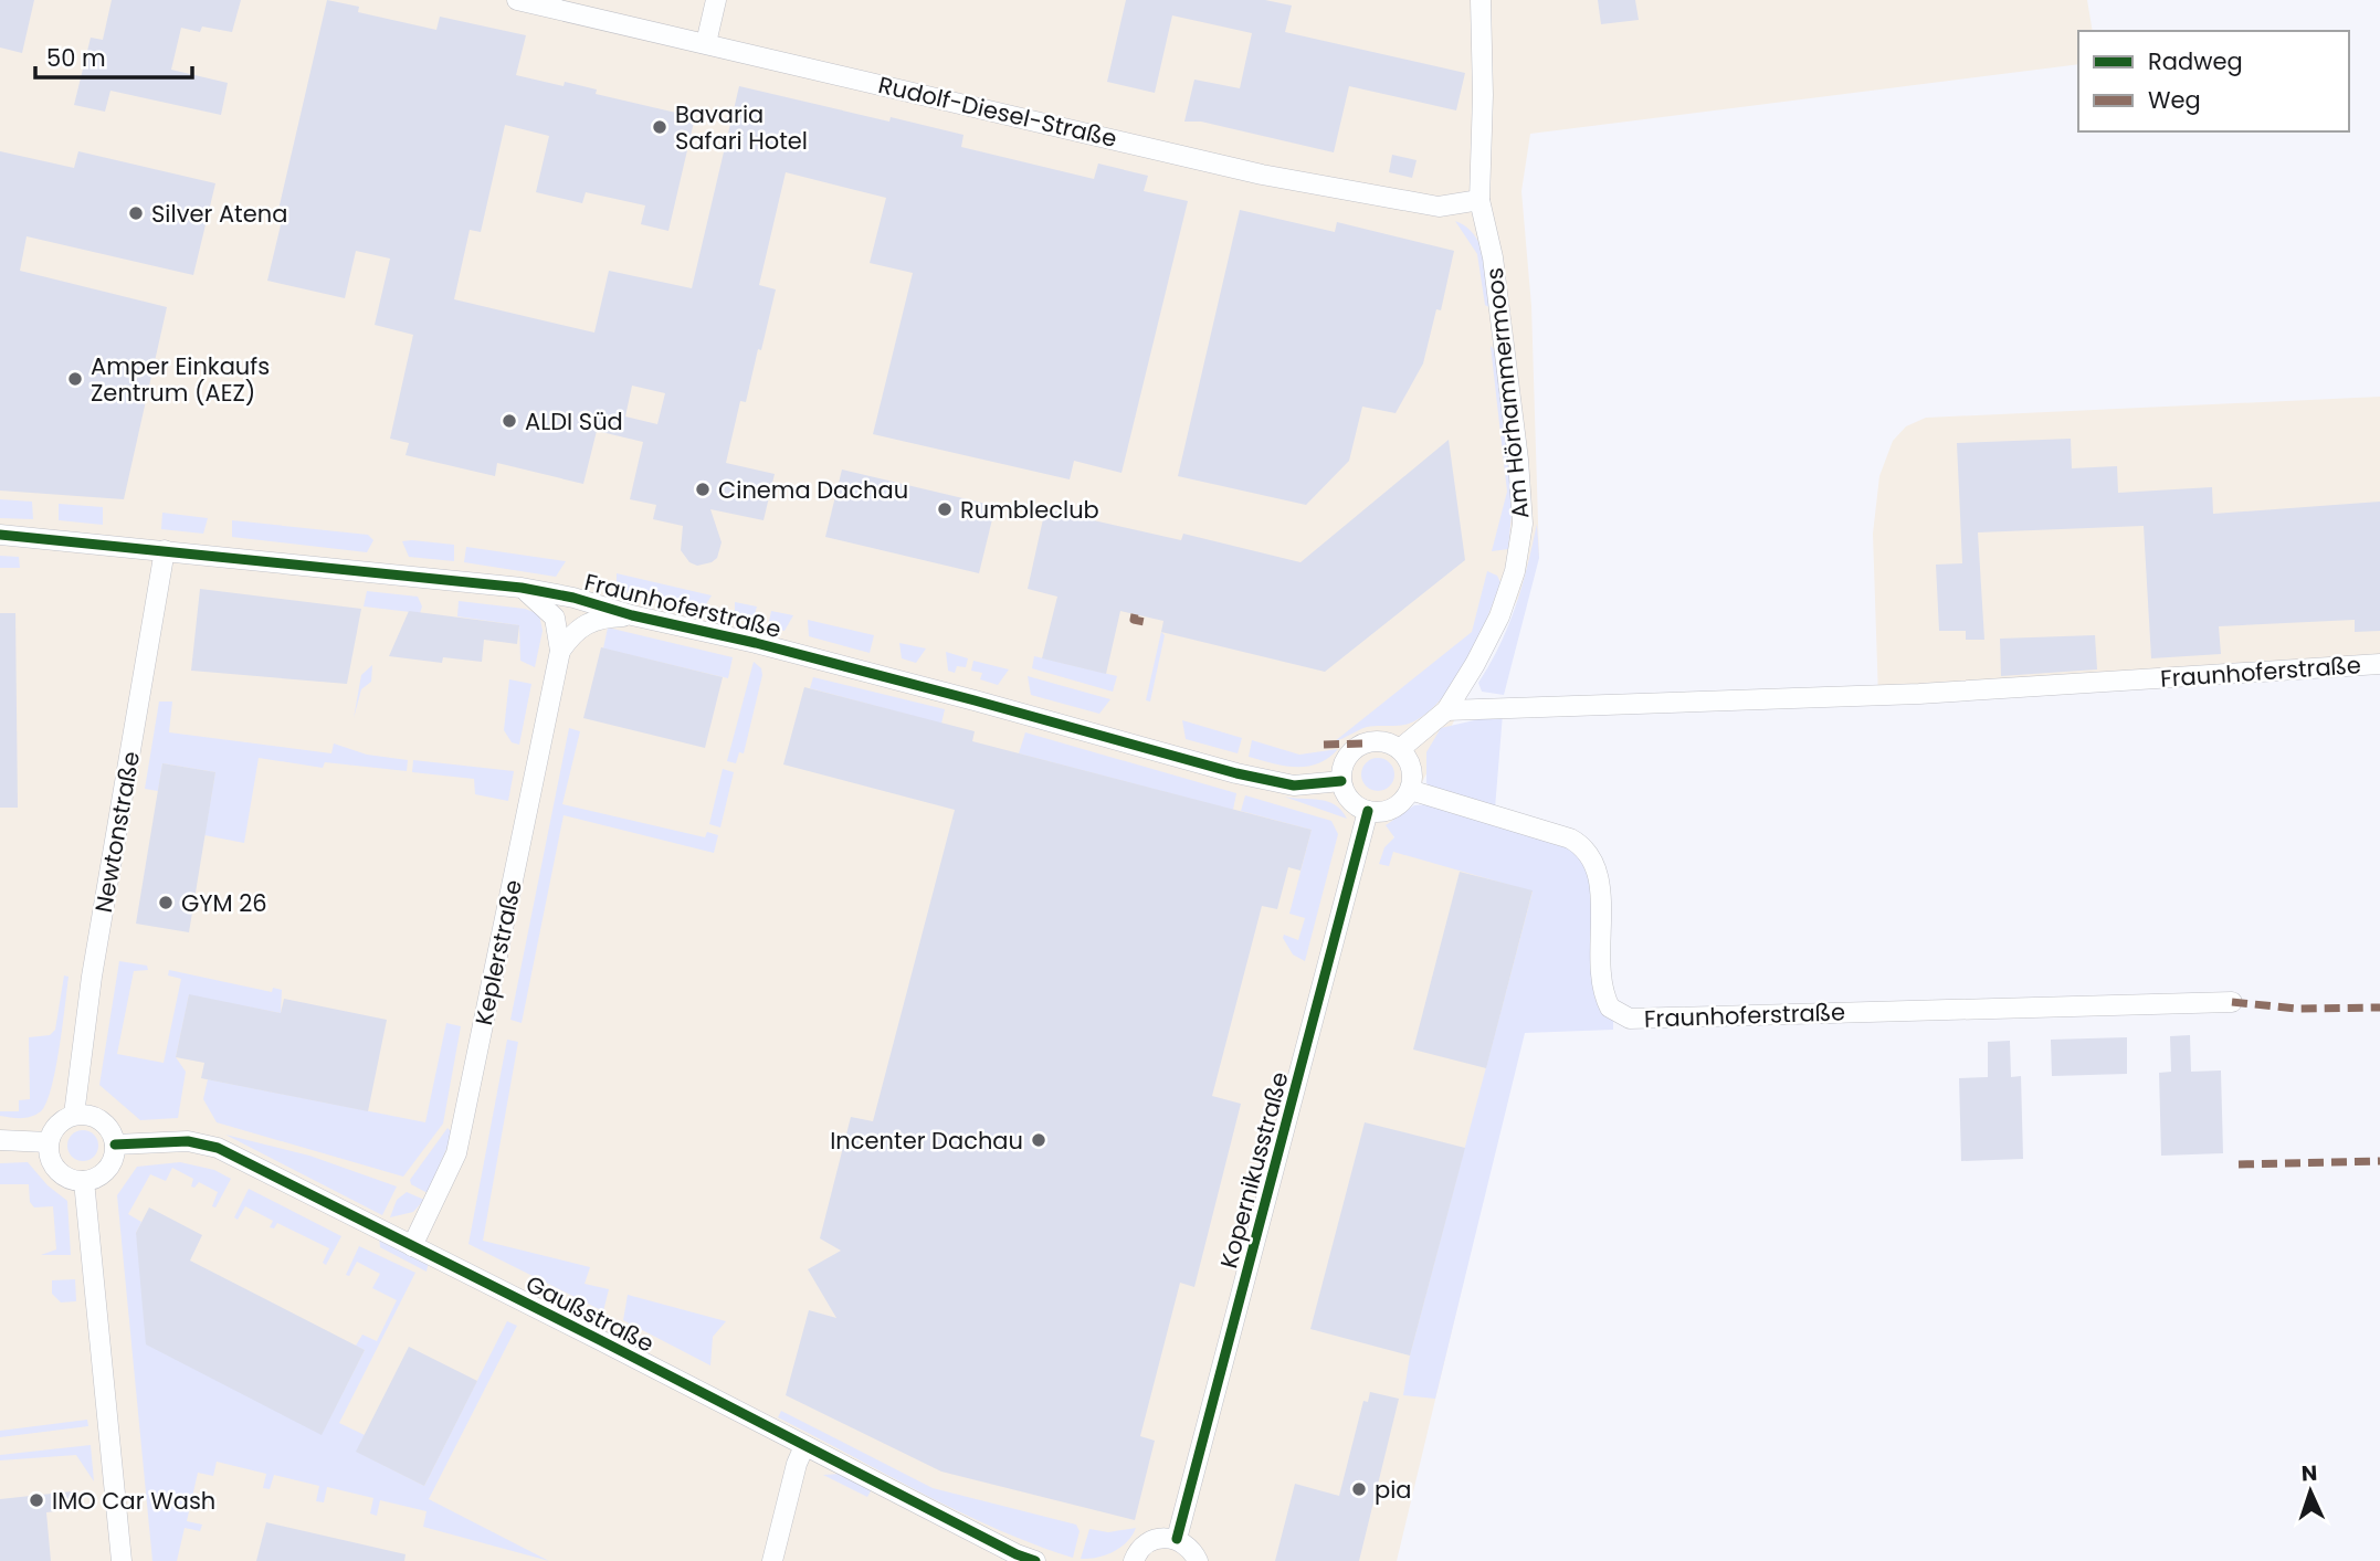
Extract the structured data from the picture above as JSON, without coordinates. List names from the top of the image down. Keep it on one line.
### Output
{"streets":{"street":["Rudolf-Diesel-Straße","Am Hörhammermoos","Fraunhoferstraße","Newtonstraße","Keplerstraße","Kopernikusstraße","Gaußstraße"]},"crossings":[["Rudolf-Diesel-Straße","Am Hörhammermoos"],["Am Hörhammermoos","Fraunhoferstraße"],["Am Hörhammermoos","Kopernikusstraße"],["Fraunhoferstraße","Newtonstraße"],["Fraunhoferstraße","Keplerstraße"],["Fraunhoferstraße","Kopernikusstraße"],["Newtonstraße","Gaußstraße"],["Keplerstraße","Gaußstraße"]],"places":["Bavaria Safari Hotel","Silver Atena","Amper Einkaufs Zentrum (AEZ)","ALDI Süd","Cinema Dachau","Rumbleclub","GYM 26","Incenter Dachau","pia","IMO Car Wash"],"legend":["Radweg","Weg"],"scale_bar":"50 m","north":"top"}
